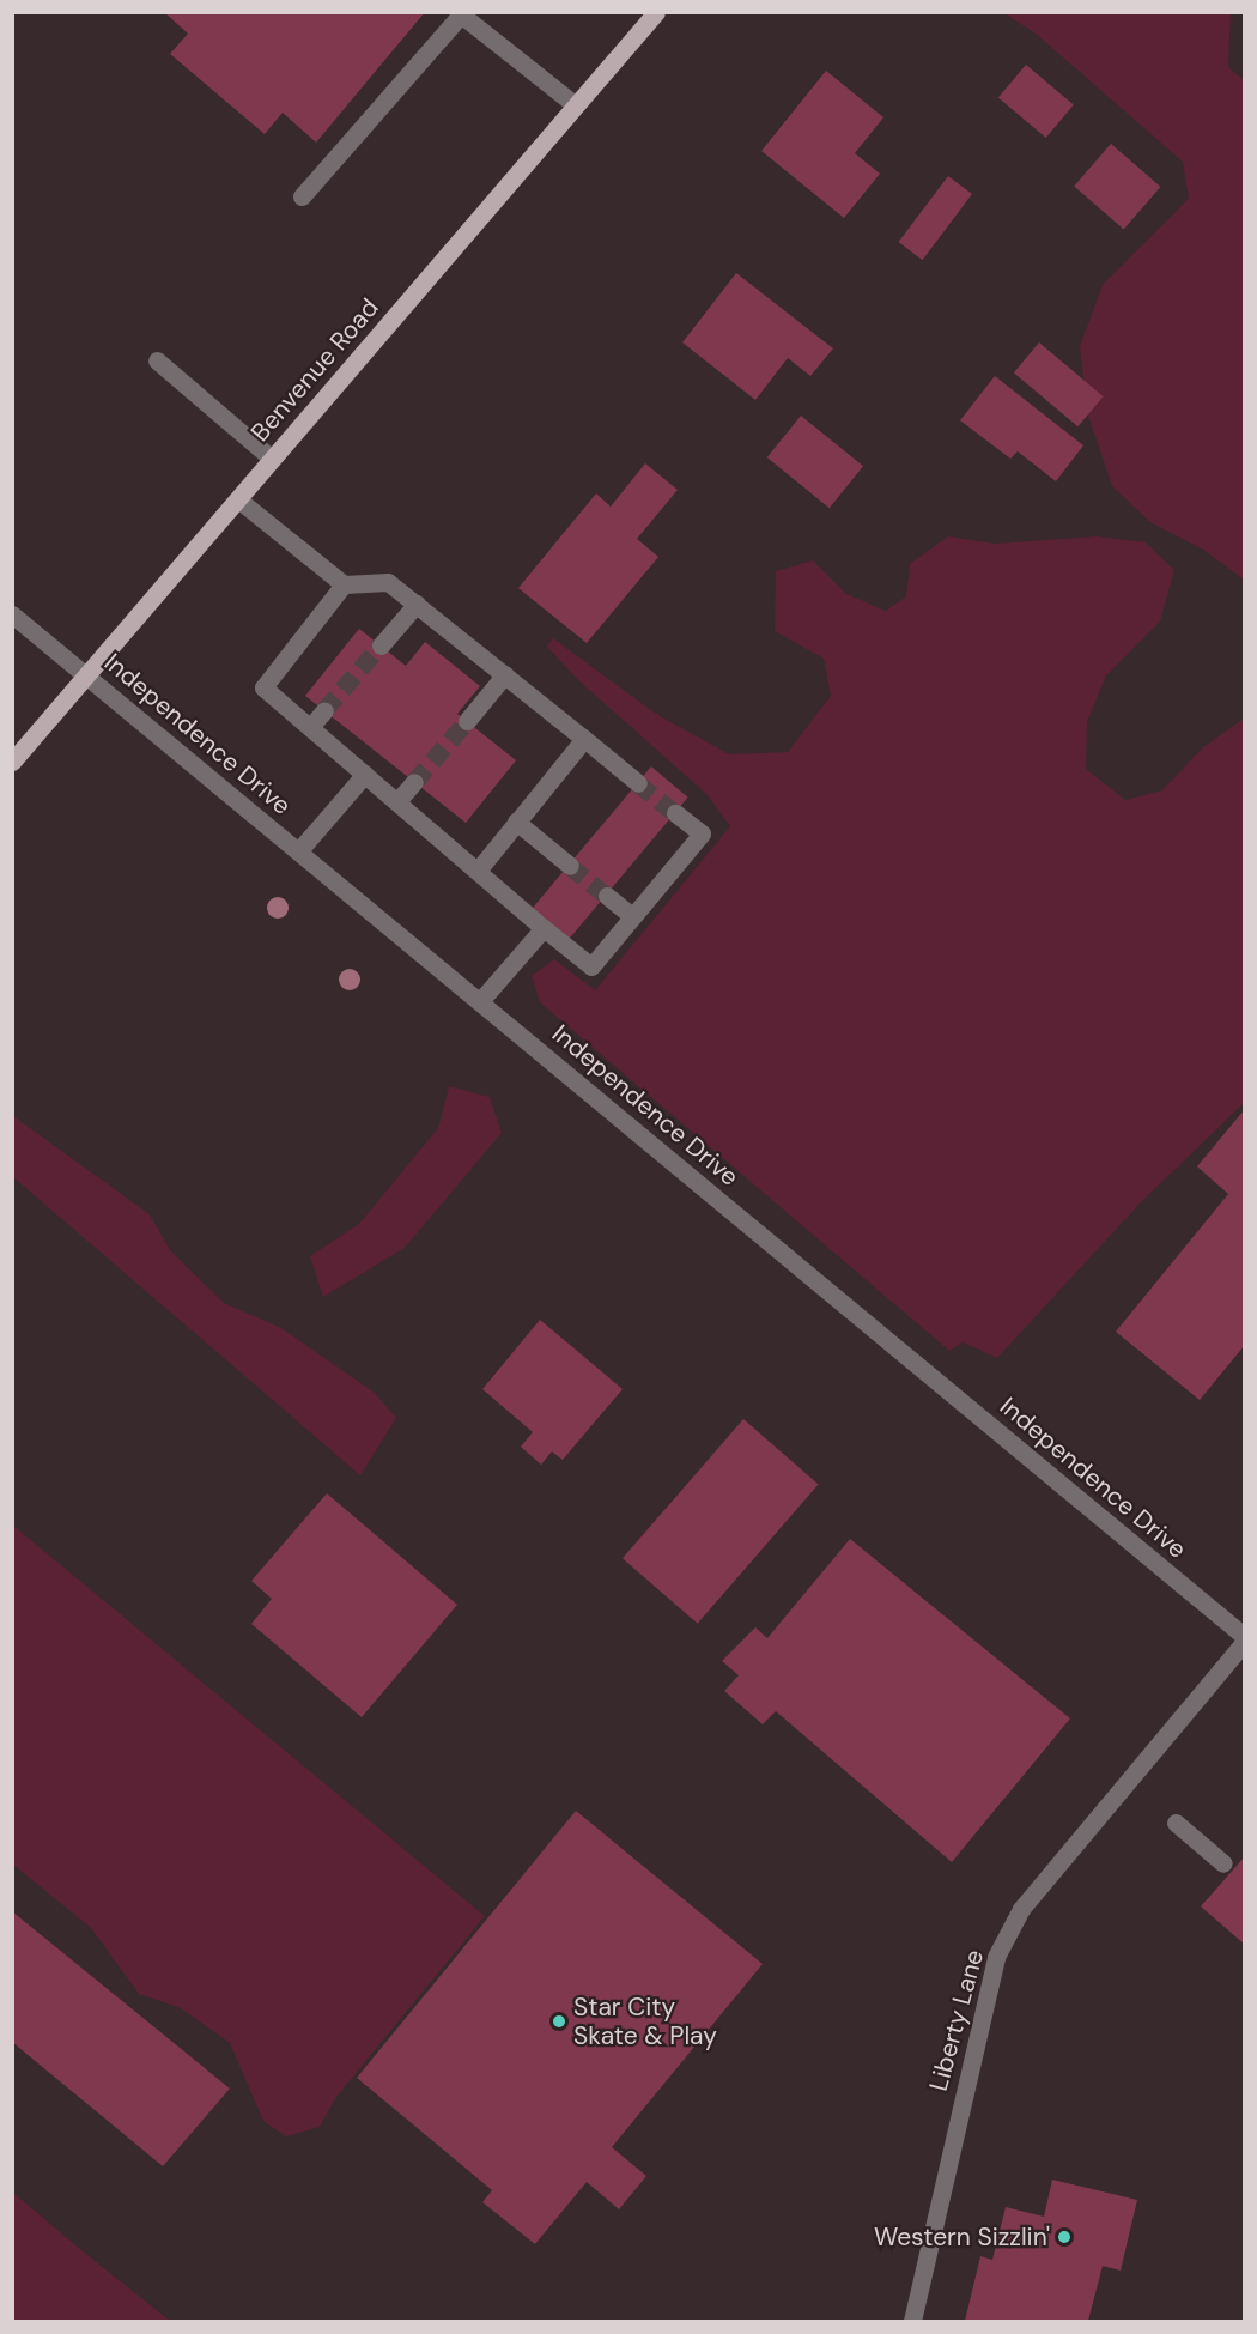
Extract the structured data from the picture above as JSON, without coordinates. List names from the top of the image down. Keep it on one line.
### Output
{"streets":{"main road":["Benvenue Road"],"street":["Independence Drive","Liberty Lane"]},"crossings":[["Benvenue Road","Independence Drive"],["Independence Drive","Liberty Lane"]],"places":["Star City Skate & Play","Western Sizzlin'"]}
